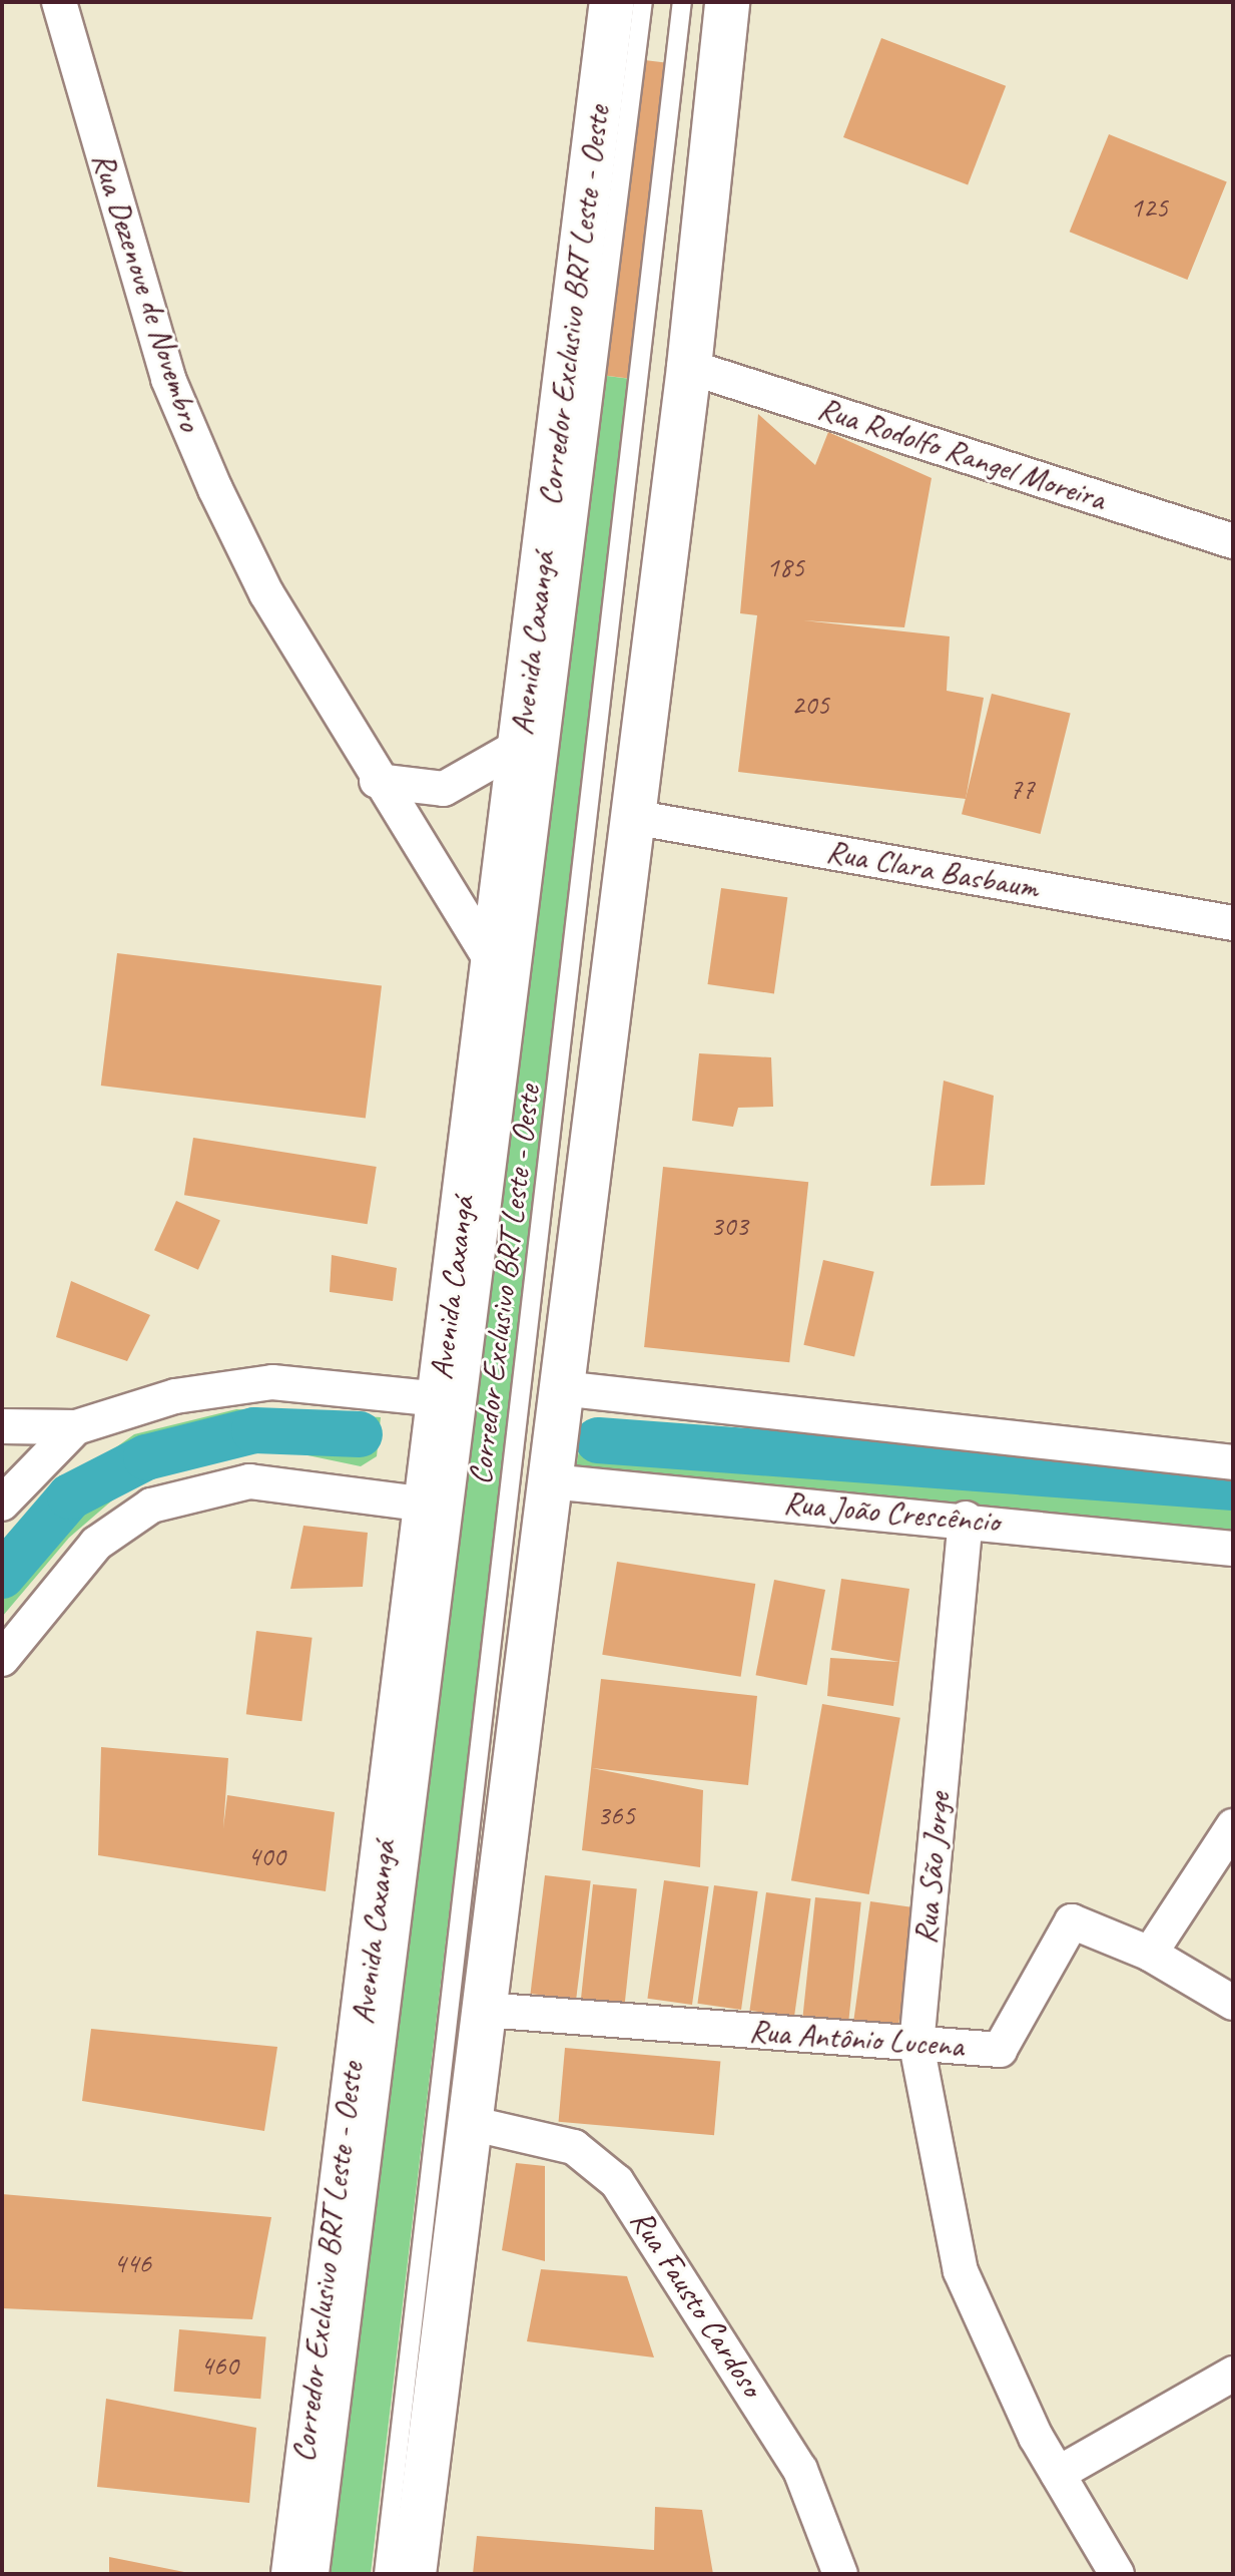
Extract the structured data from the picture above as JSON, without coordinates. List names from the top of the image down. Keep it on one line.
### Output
{"streets":{"main road":["Avenida Caxangá"],"street":["Rua Dezenove de Novembro","Rua Rodolfo Rangel Moreira","Rua Clara Basbaum","Rua João Crescêncio","Rua São Jorge","Rua Antônio Lucena","Rua Fausto Cardoso"],"lane":["Corredor Exclusivo BRT Leste - Oeste"]},"crossings":[["Rua Dezenove de Novembro","Avenida Caxangá"],["Rua João Crescêncio","Rua São Jorge"],["Rua São Jorge","Rua Antônio Lucena"]],"house_numbers":["125","185","205","77","303","365","400","446","460"]}
